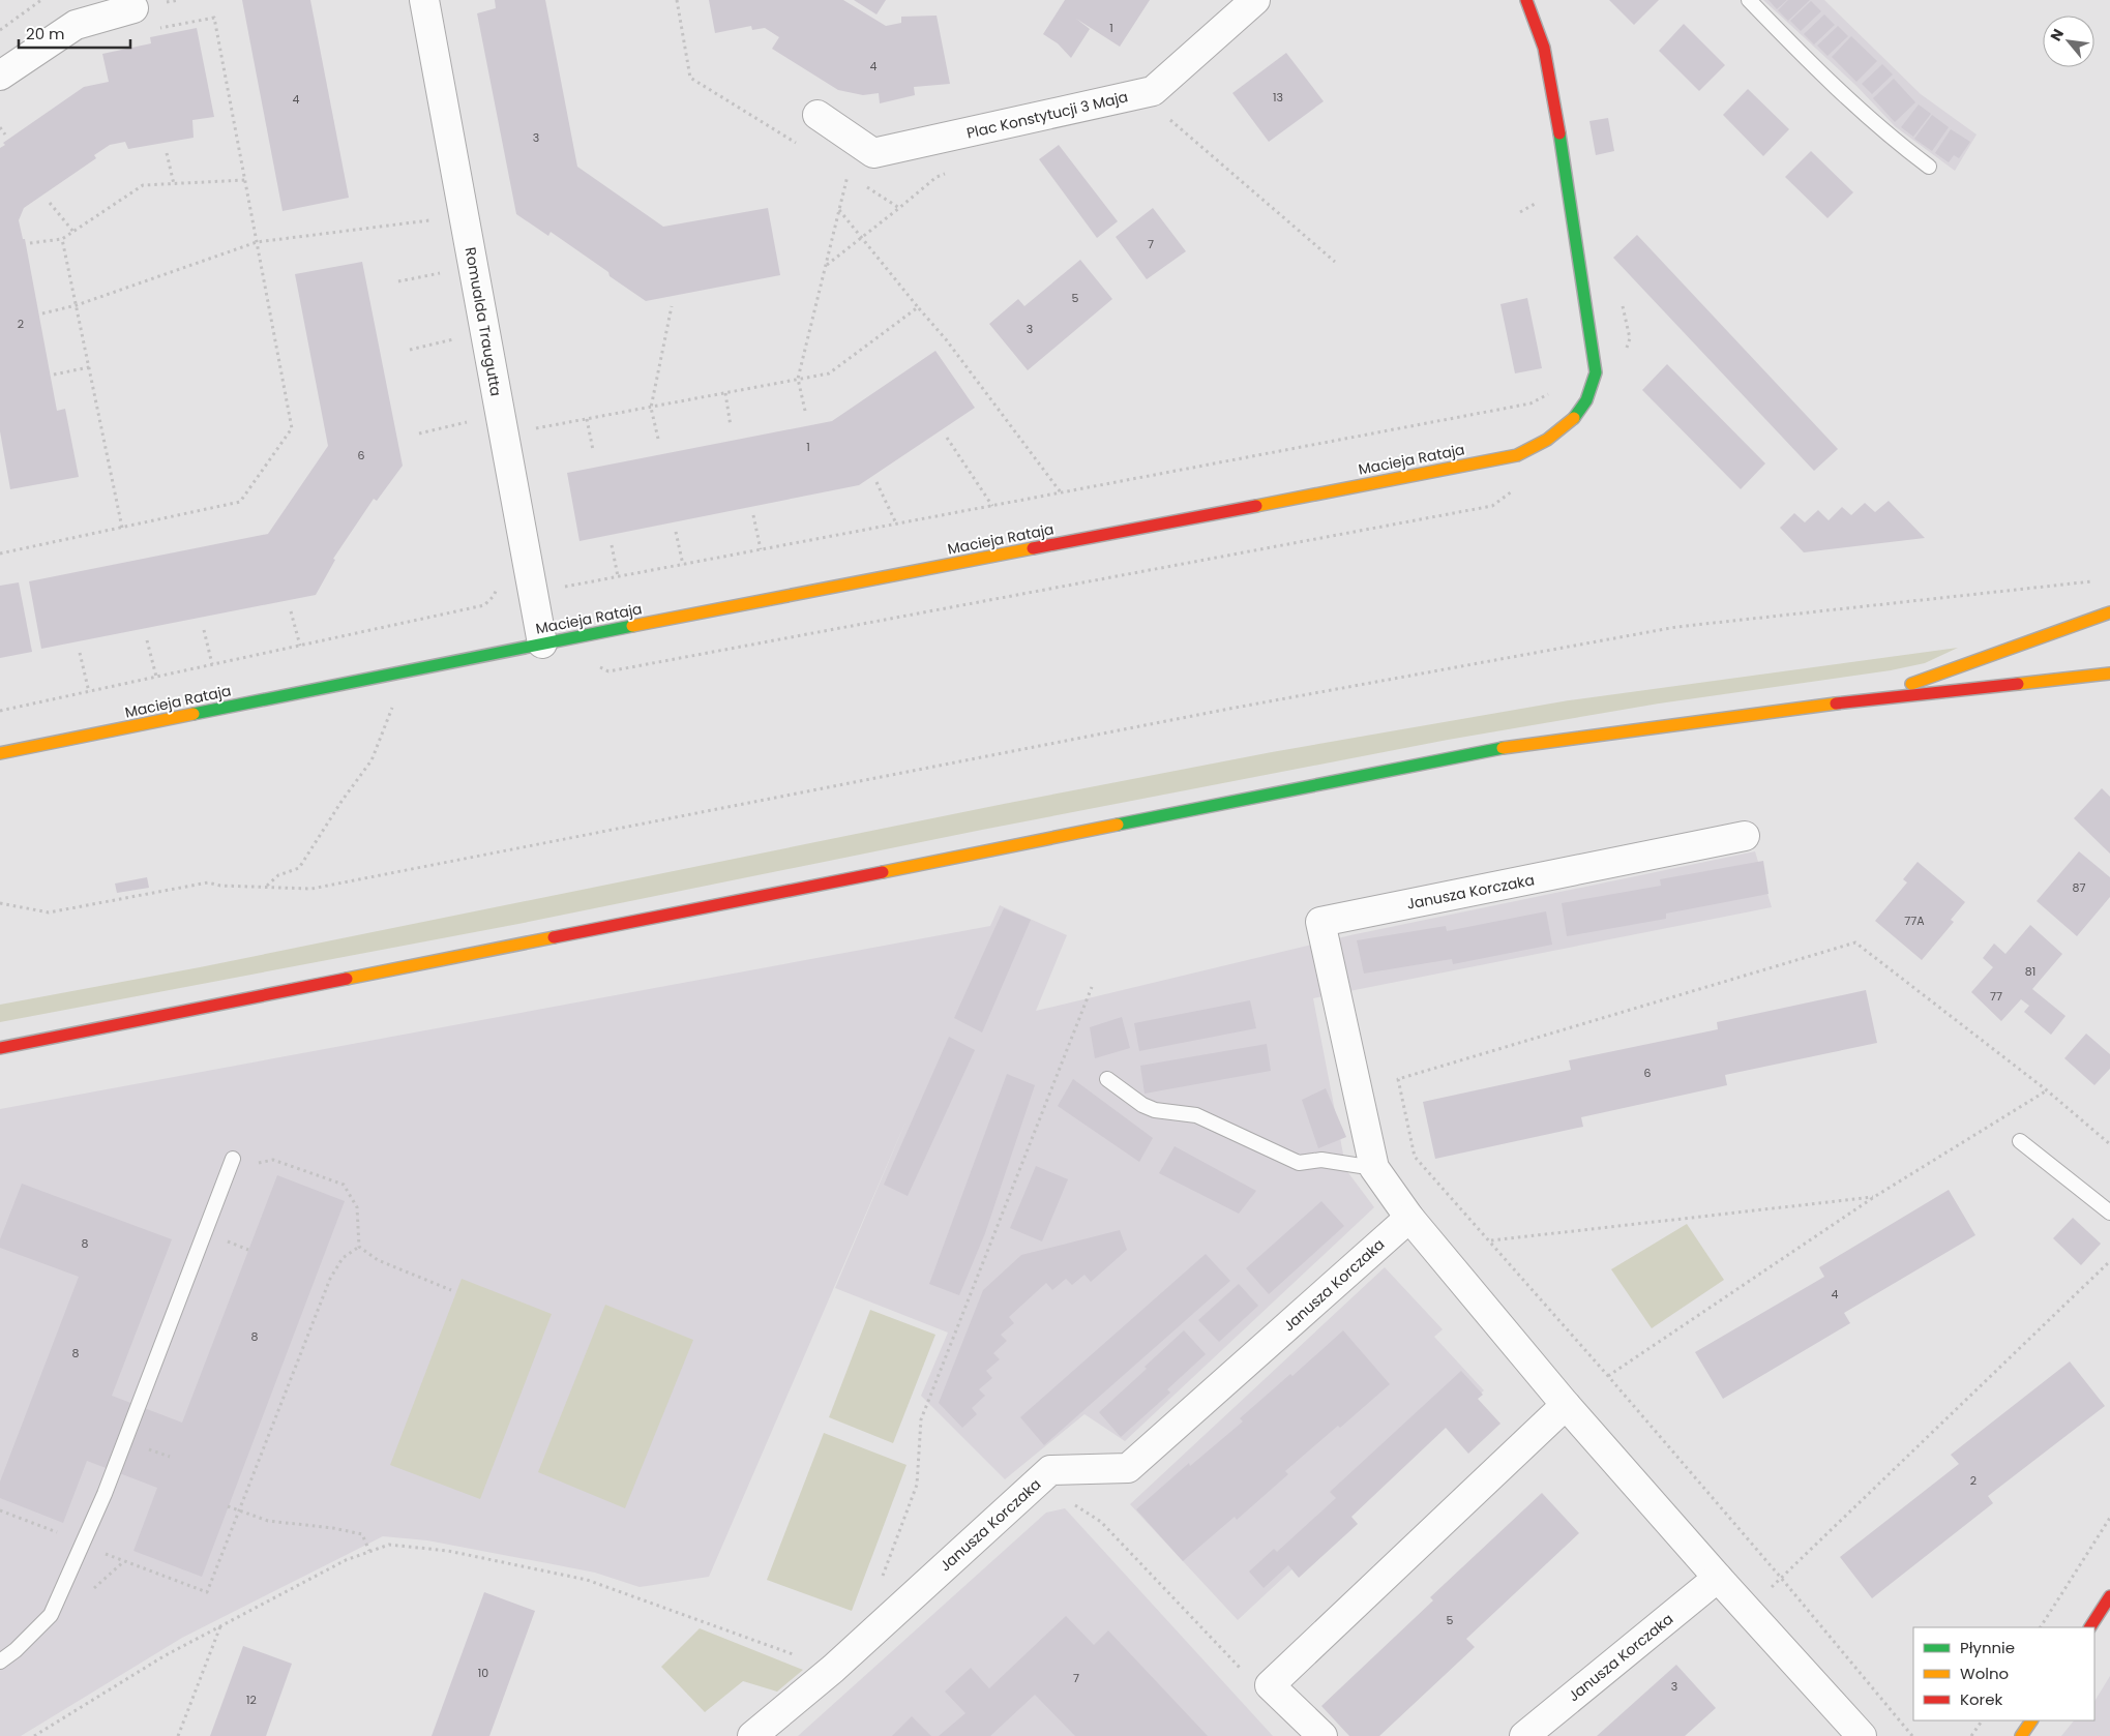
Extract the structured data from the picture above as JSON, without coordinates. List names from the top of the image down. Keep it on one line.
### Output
{"streets":{"main road":["Macieja Rataja"],"street":["Plac Konstytucji 3 Maja","Romualda Traugutta","Janusza Korczaka"]},"crossings":[["Romualda Traugutta","Macieja Rataja"]],"house_numbers":["1","4","13","4","3","7","5","2","3","1","6","87","77A","81","77","6","8","4","8","8","2","5","10","7","3","12"],"legend":["Płynnie","Wolno","Korek"],"scale_bar":"20 m","north":"top left"}
